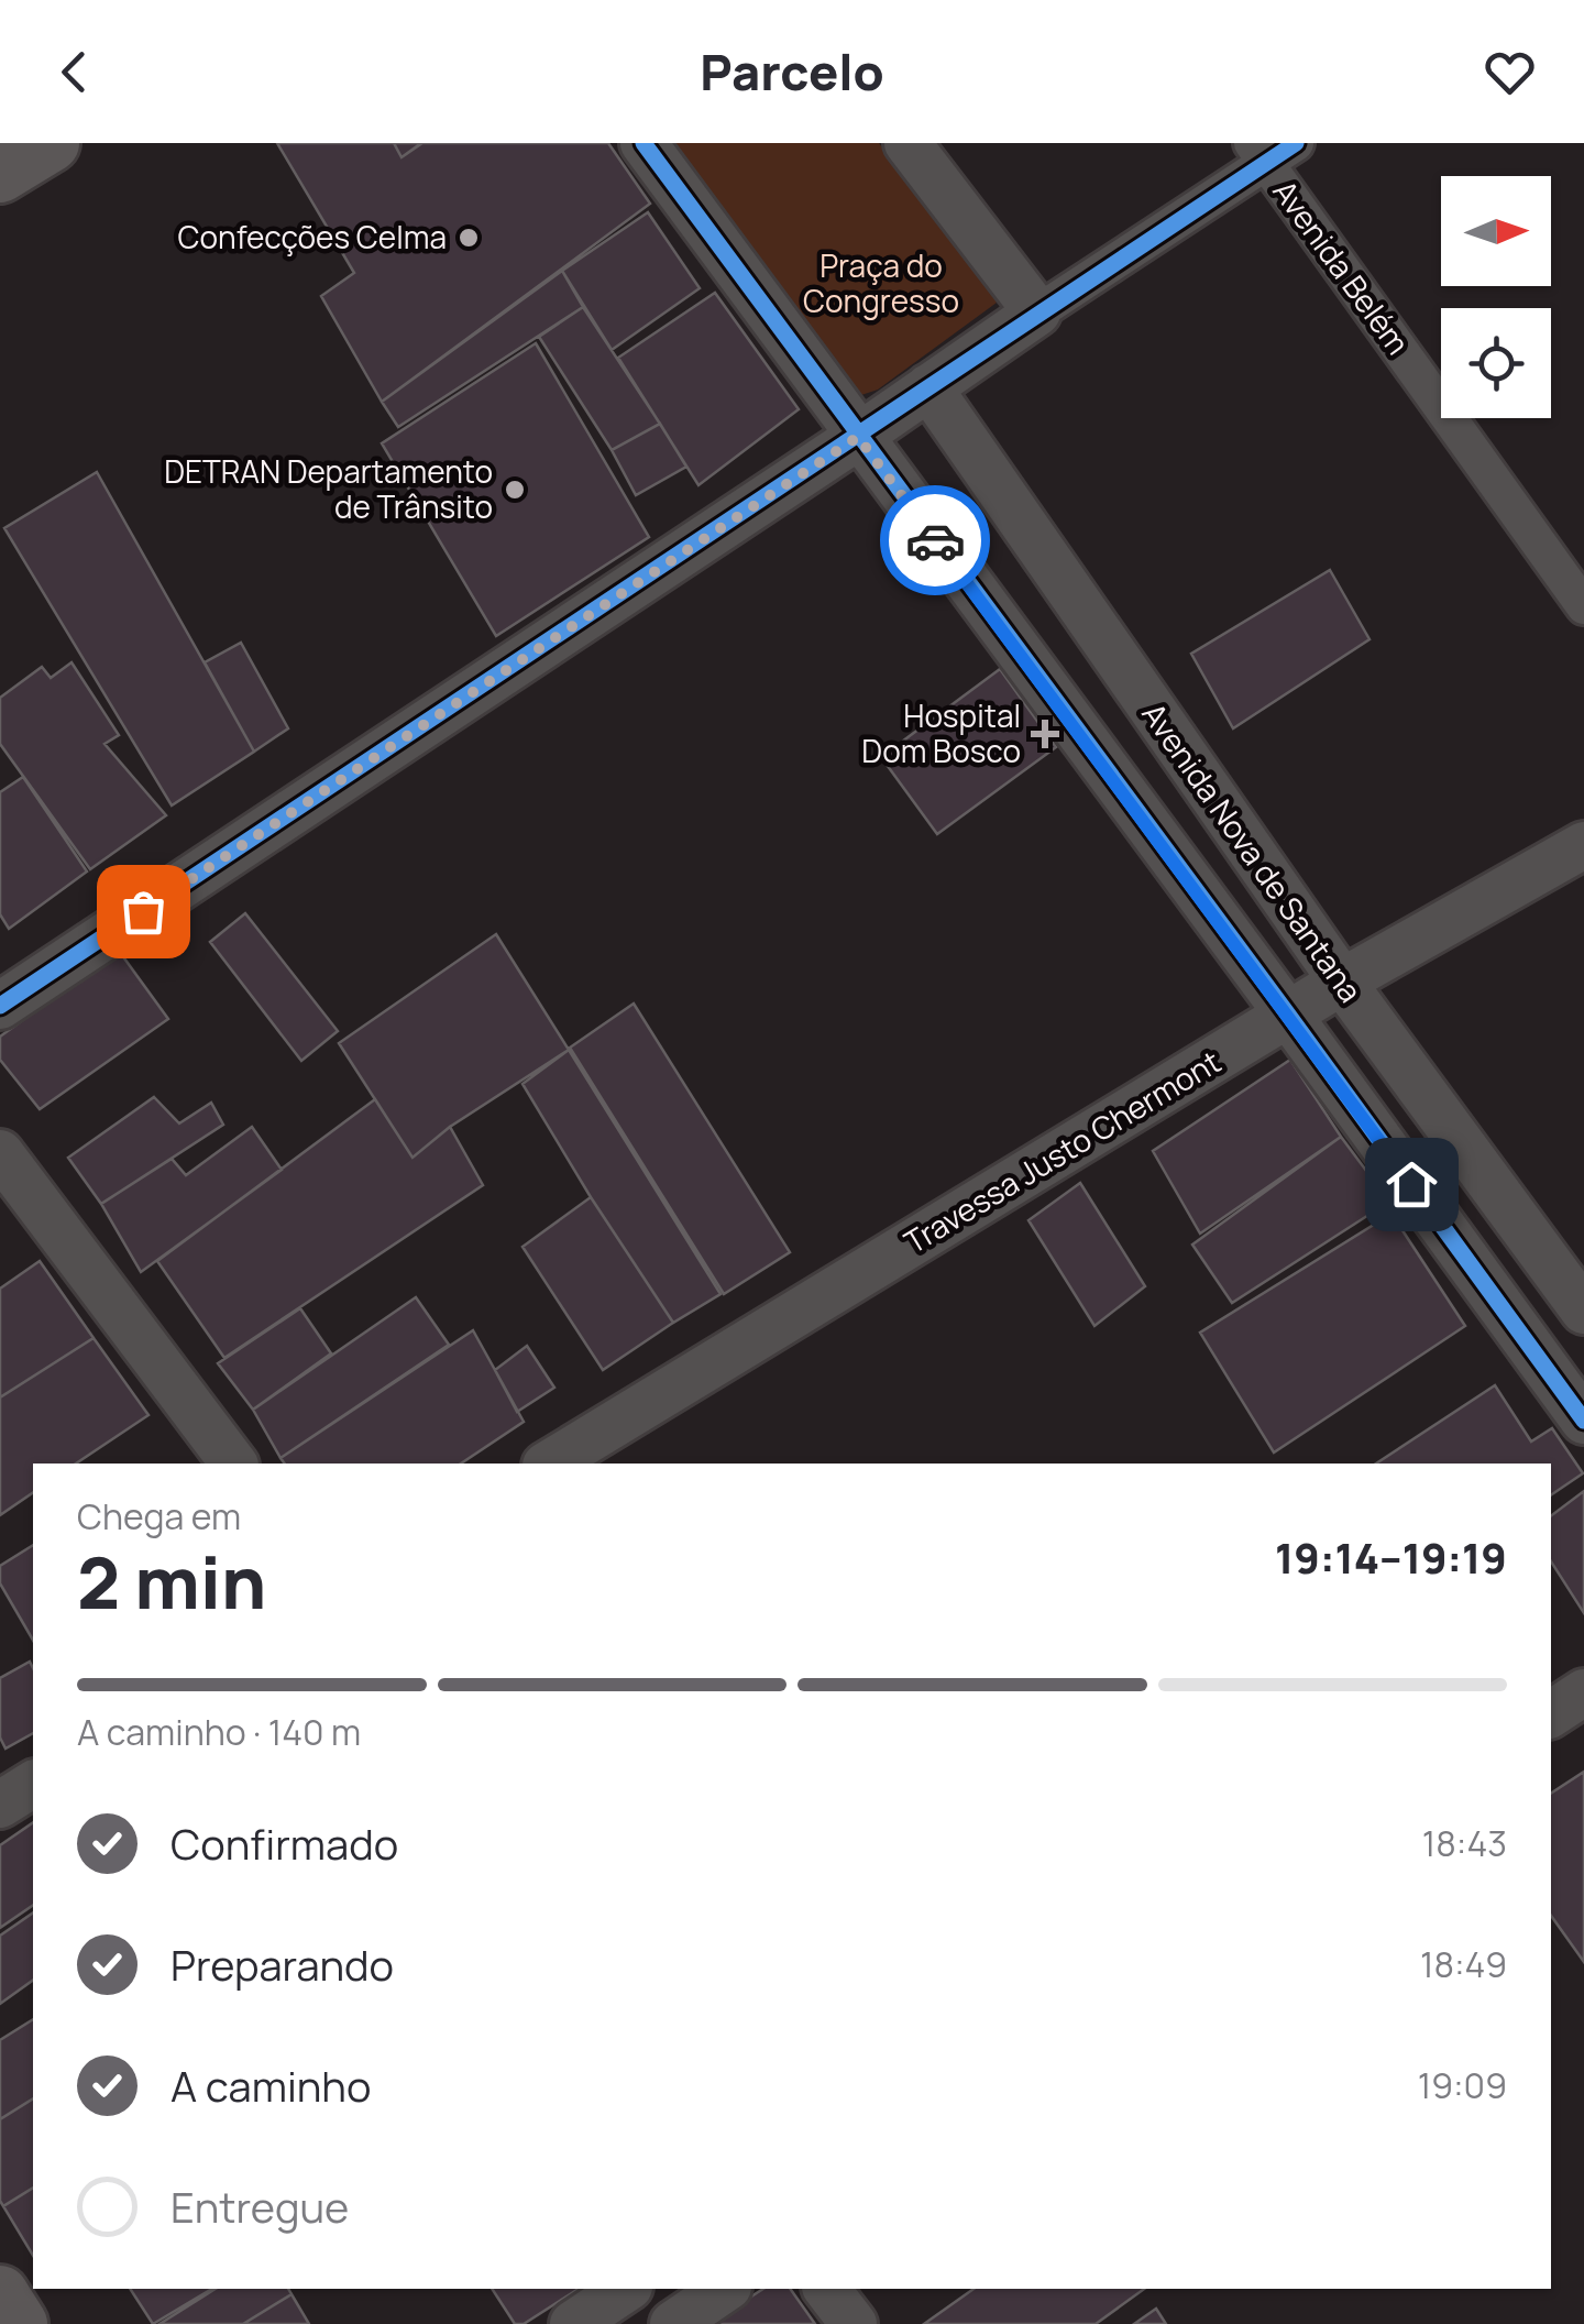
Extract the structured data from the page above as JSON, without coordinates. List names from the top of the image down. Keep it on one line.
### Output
{"streets":{"street":["Avenida Belém","Avenida Nova de Santana","Travessa Justo Chermont"]},"crossings":[["Avenida Nova de Santana","Travessa Justo Chermont"]],"parks":["Praça do Congresso"],"places":{"other":["Confecções Celma","DETRAN Departamento de Trânsito"],"health":["Hospital Dom Bosco"]},"north":"right","page":{"header":"Parcelo","heading":["2 min","Chega em","19:14–19:19"],"bar":"A caminho · 140 m","list":[["Confirmado","18:43"],["Preparando","18:49"],["A caminho","19:09"],"Entregue"]}}
